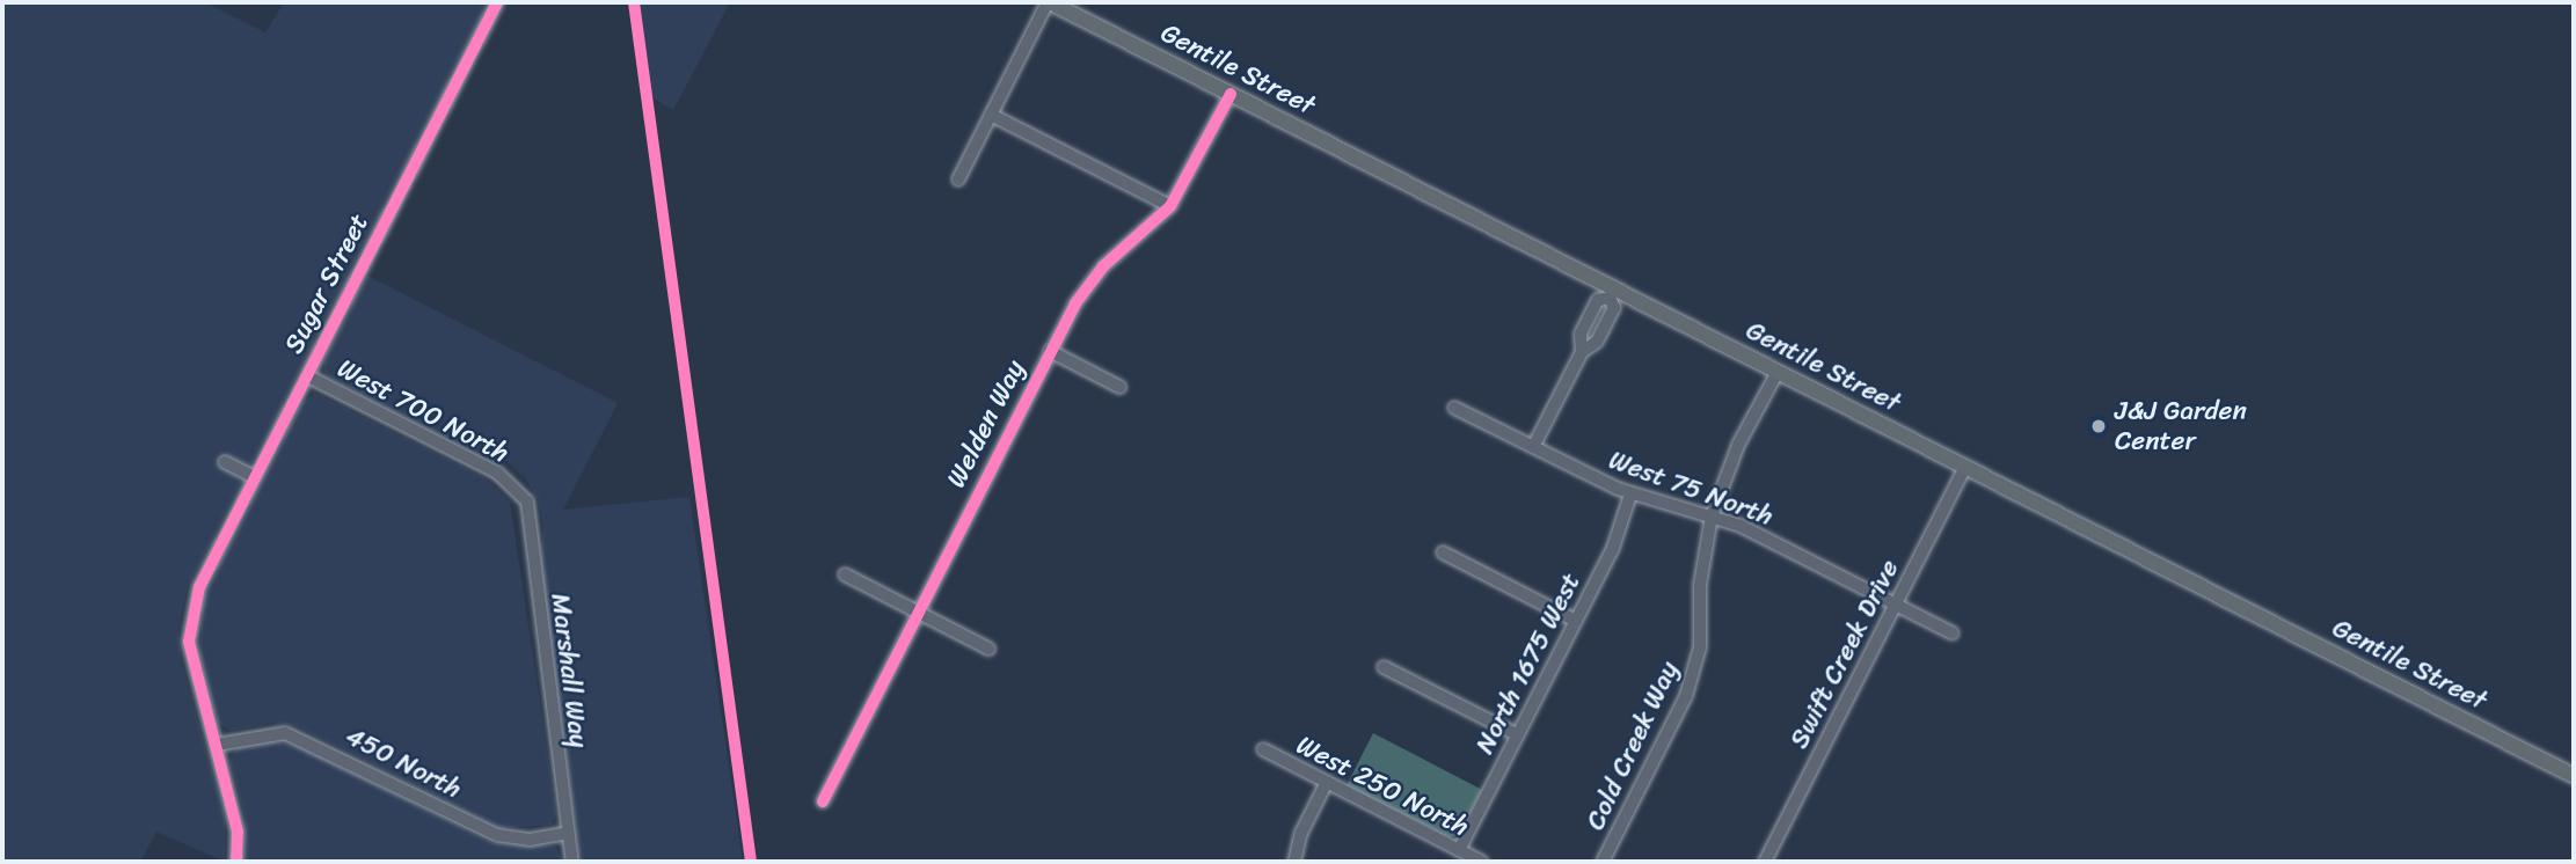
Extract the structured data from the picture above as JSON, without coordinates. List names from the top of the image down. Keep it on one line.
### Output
{"streets":{"main road":["Gentile Street"],"street":["Sugar Street","West 700 North","Welden Way","West 75 North","Swift Creek Drive","North 1675 West","Marshall Way","Cold Creek Way","450 North","West 250 North"]},"crossings":[["Gentile Street","Welden Way"],["Gentile Street","Swift Creek Drive"],["Gentile Street","Cold Creek Way"],["Sugar Street","West 700 North"],["Sugar Street","450 North"],["West 700 North","Marshall Way"],["West 75 North","Swift Creek Drive"],["West 75 North","North 1675 West"],["West 75 North","Cold Creek Way"],["North 1675 West","West 250 North"],["Marshall Way","450 North"]],"places":["J&J Garden Center"]}
